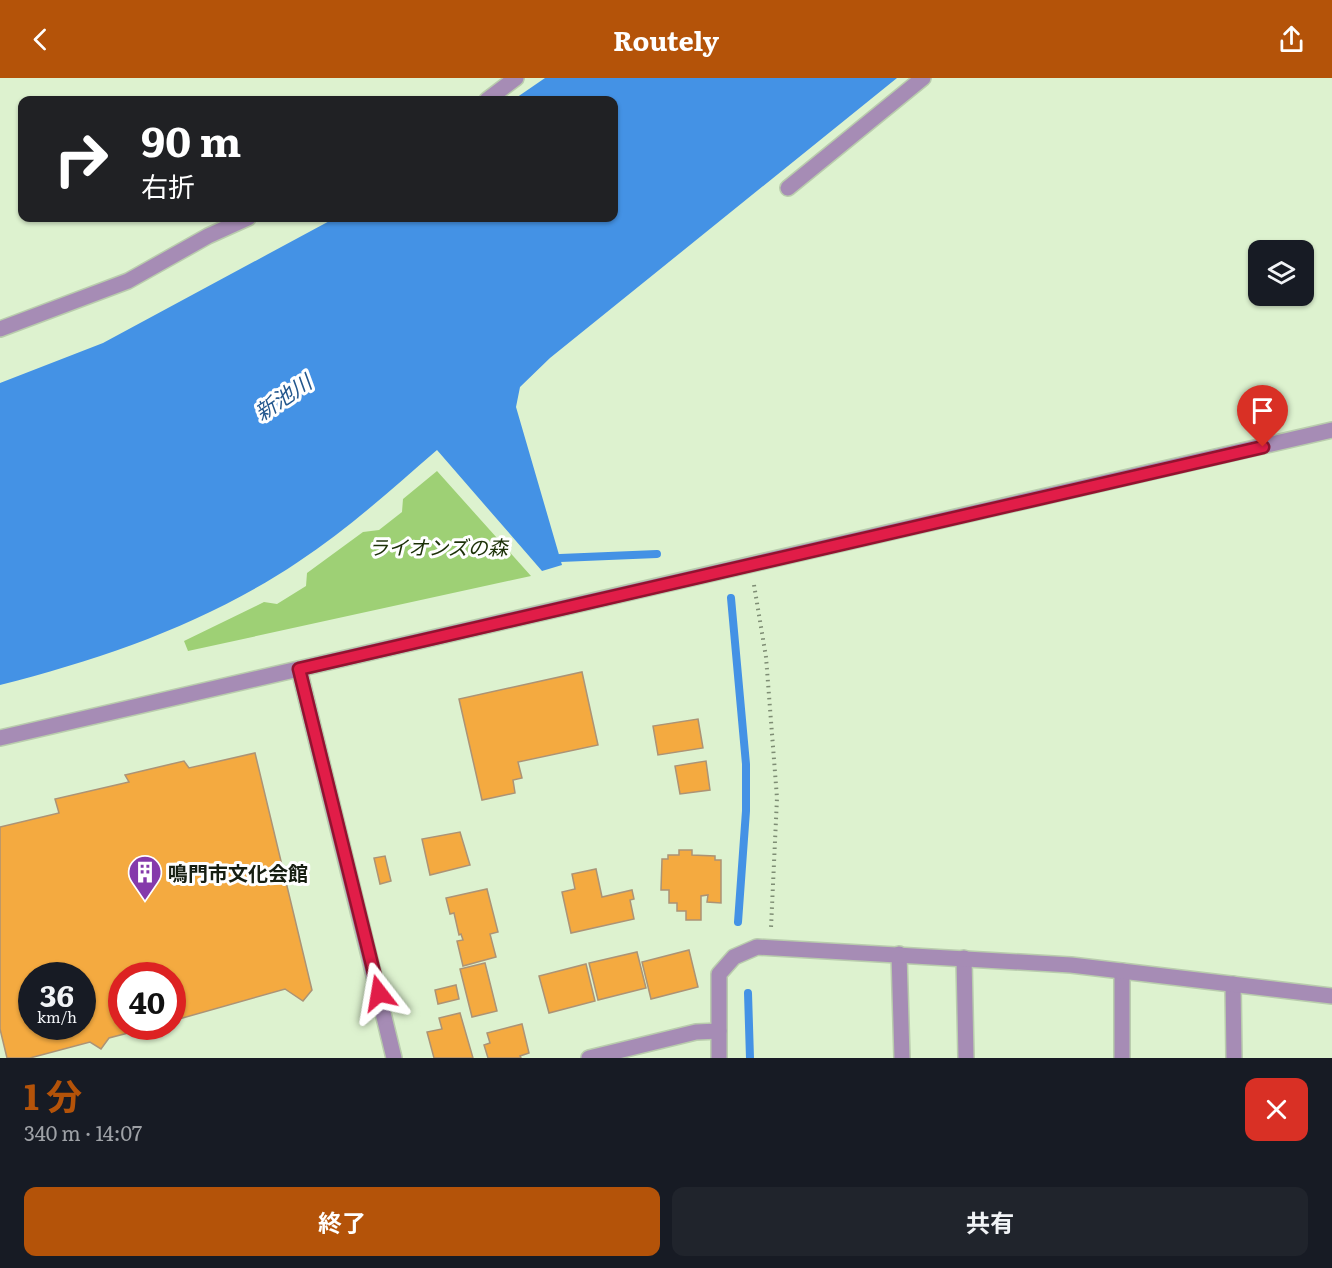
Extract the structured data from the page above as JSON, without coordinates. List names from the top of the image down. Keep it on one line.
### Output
{"water":["新池川"],"parks":["ライオンズの森"],"places":{"building":["鳴門市文化会館"]},"page":{"header":"Routely","turn":["90 m","右折"],"speed":"36 km/h","limit":"40","heading":["1 分","340 m · 14:07"],"buttons":["終了","共有"]}}
